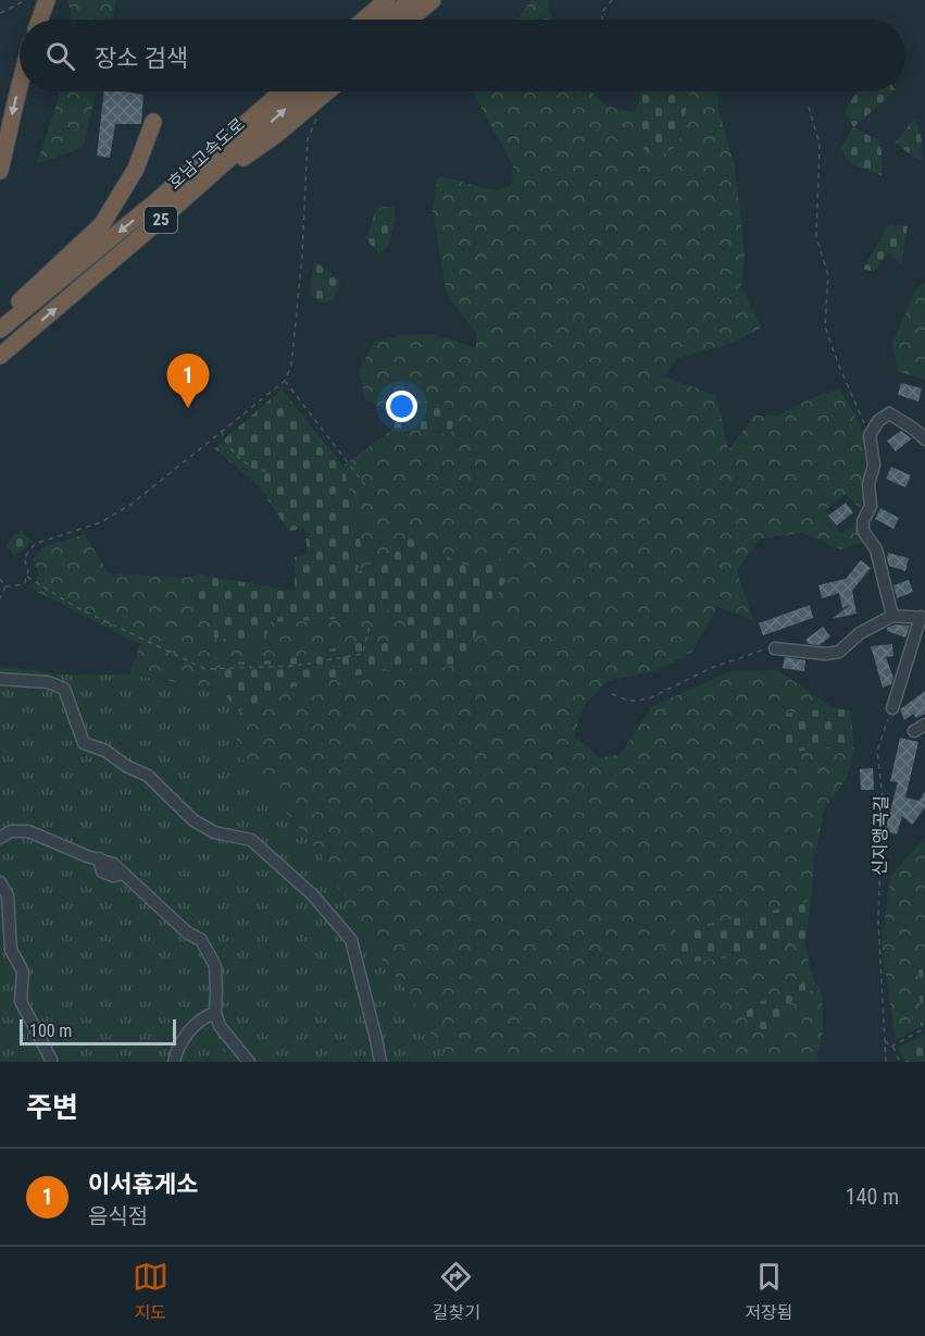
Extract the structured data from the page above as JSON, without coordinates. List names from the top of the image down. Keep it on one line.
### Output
{"streets":{"highway":["호남고속도로","25"],"path":["신지앵곡길"]},"scale_bar":"100 m","page":{"search":"장소 검색","pins":"1","scale":"100 m","heading":"주변","list":[{"mark":"1","name":"이서휴게소","note":"음식점","value":"140 m"}],"nav":["지도","길찾기","저장됨"]}}
